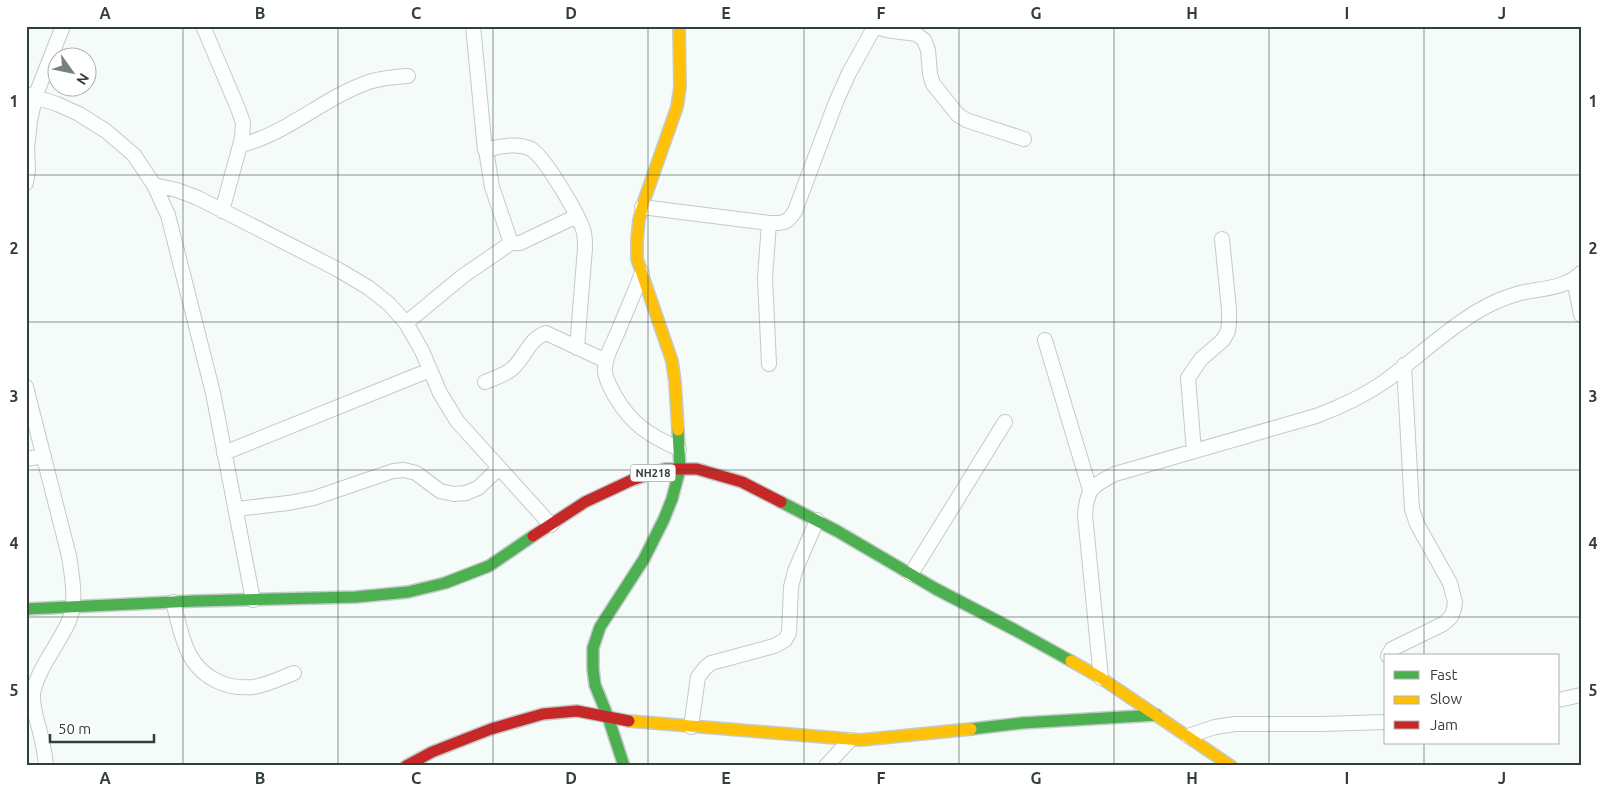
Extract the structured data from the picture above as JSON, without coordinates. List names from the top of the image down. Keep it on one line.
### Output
{"streets":{"main road":["NH218"]},"legend":["Fast","Slow","Jam"],"scale_bar":"50 m","north":"bottom right","grid":{"columns":["A","B","C","D","E","F","G","H","I","J"],"rows":["1","2","3","4","5"]}}
